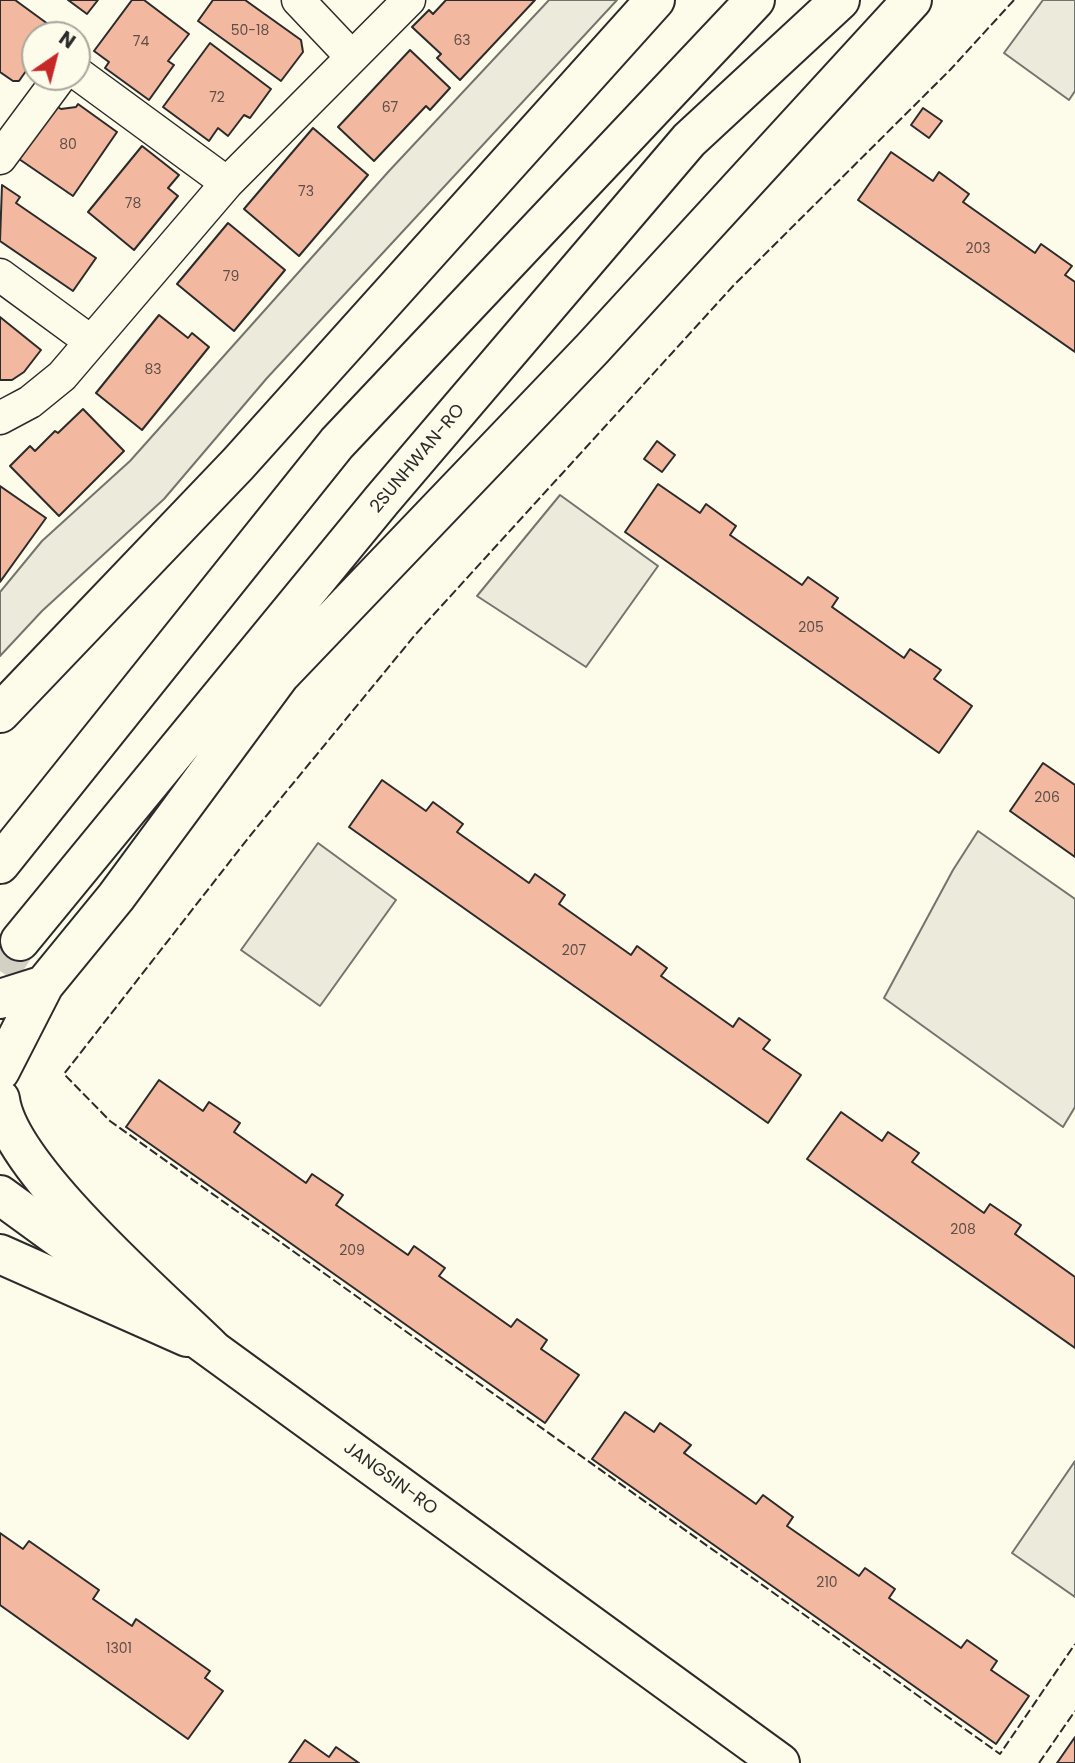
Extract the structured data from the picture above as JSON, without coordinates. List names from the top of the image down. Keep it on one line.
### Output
{"streets":{"main road":["2SUNHWAN-RO","JANGSIN-RO"]},"house_numbers":["50-18","63","74","72","67","80","73","78","203","79","83","205","206","207","208","209","210","1301"],"north":"top right"}
